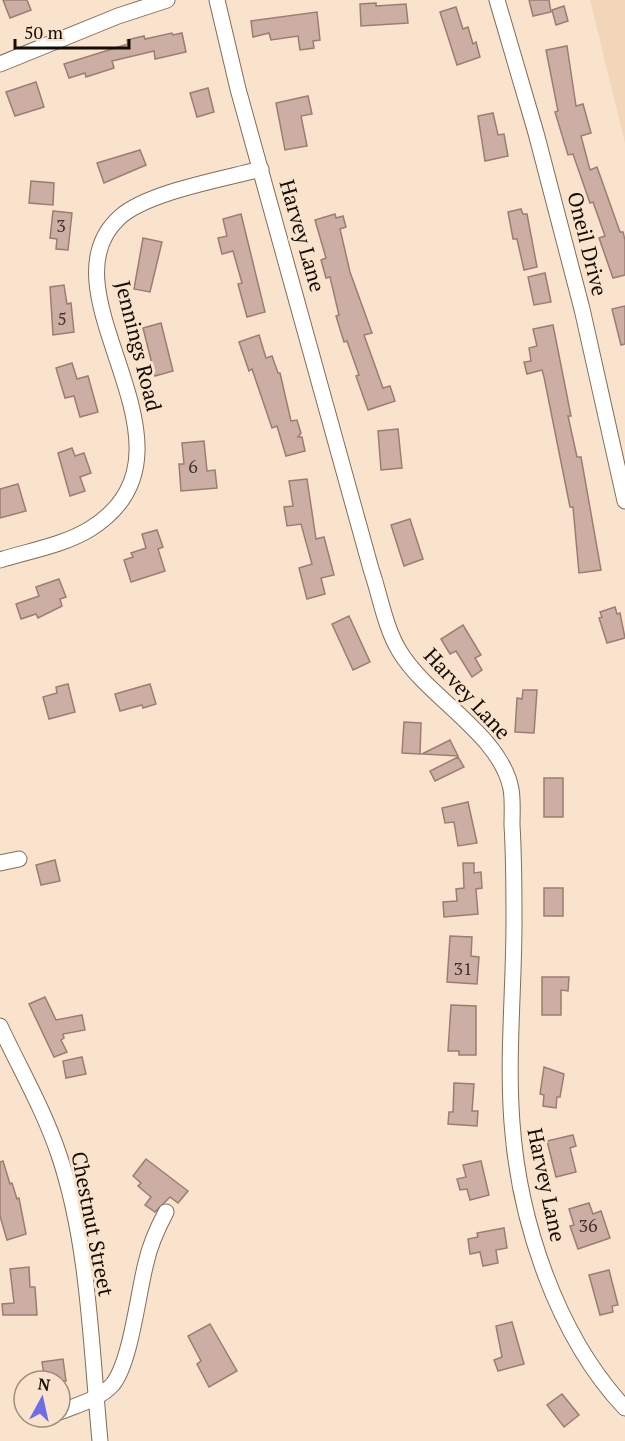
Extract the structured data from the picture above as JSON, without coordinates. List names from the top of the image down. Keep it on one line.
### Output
{"streets":{"street":["Harvey Lane","Oneil Drive","Jennings Road","Chestnut Street"]},"crossings":[["Harvey Lane","Jennings Road"]],"house_numbers":["3","5","6","31","36"],"scale_bar":"50 m","north":"top"}
